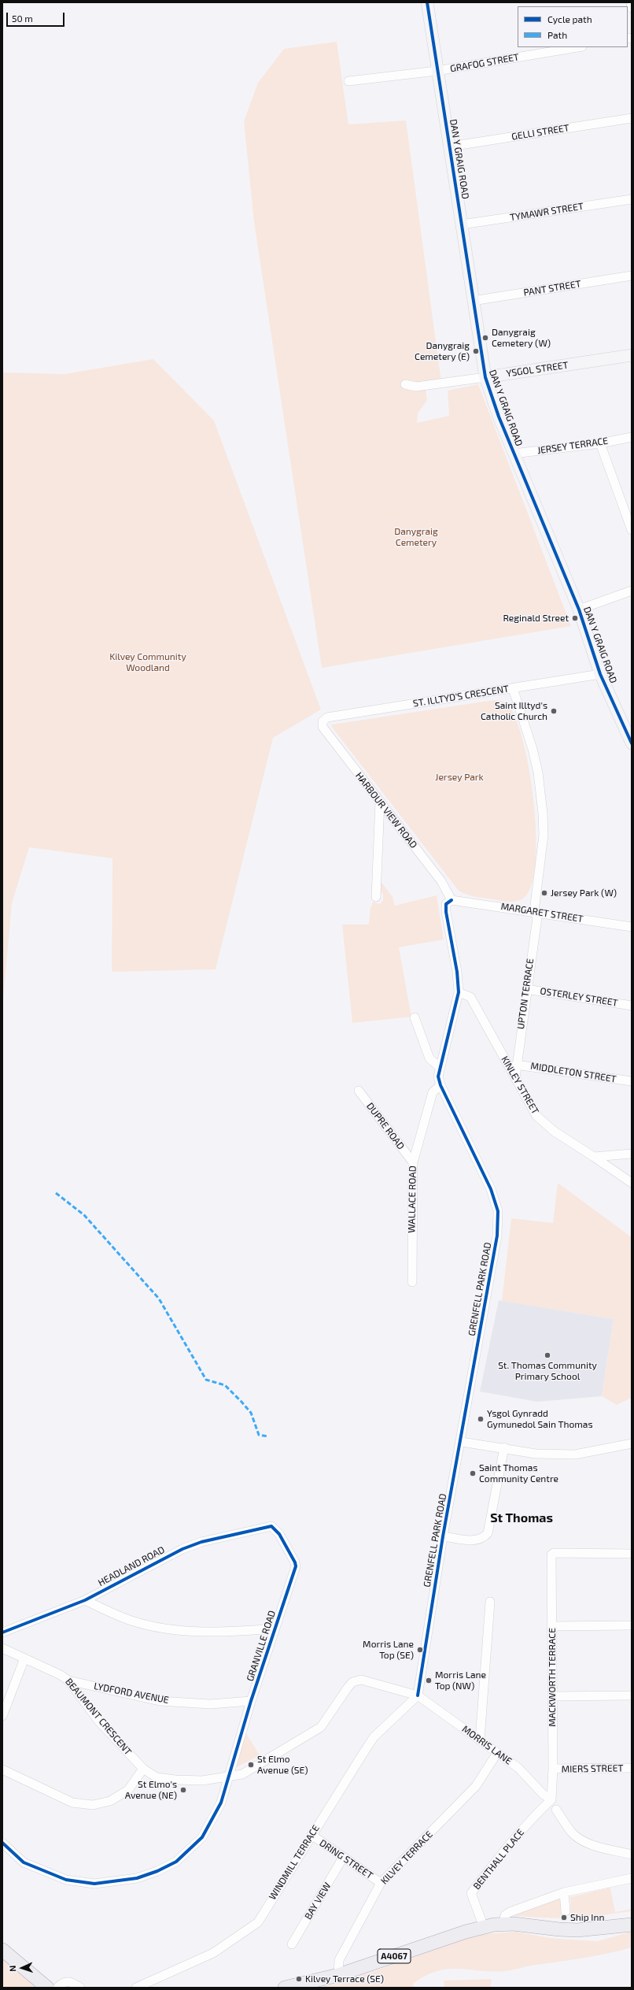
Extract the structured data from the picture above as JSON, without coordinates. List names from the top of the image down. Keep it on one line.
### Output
{"streets":{"main road":["A4067"],"street":["GRAFOG STREET","GELLI STREET","DAN Y GRAIG ROAD","TYMAWR STREET","PANT STREET","YSGOL STREET","JERSEY TERRACE","ST. ILLTYD'S CRESCENT","HARBOUR VIEW ROAD","MARGARET STREET","UPTON TERRACE","OSTERLEY STREET","MIDDLETON STREET","KINLEY STREET","DUPRE ROAD","WALLACE ROAD","GRENFELL PARK ROAD","HEADLAND ROAD","GRANVILLE ROAD","MACKWORTH TERRACE","LYDFORD AVENUE","BEAUMONT CRESCENT","MORRIS LANE","MIERS STREET","KILVEY TERRACE","DRING STREET","BENTHALL PLACE","WINDMILL TERRACE","BAY VIEW"]},"crossings":[["GRAFOG STREET","DAN Y GRAIG ROAD"],["GELLI STREET","DAN Y GRAIG ROAD"],["DAN Y GRAIG ROAD","TYMAWR STREET"],["DAN Y GRAIG ROAD","PANT STREET"],["DAN Y GRAIG ROAD","YSGOL STREET"],["DAN Y GRAIG ROAD","JERSEY TERRACE"],["DAN Y GRAIG ROAD","ST. ILLTYD'S CRESCENT"],["ST. ILLTYD'S CRESCENT","HARBOUR VIEW ROAD"],["ST. ILLTYD'S CRESCENT","UPTON TERRACE"],["HARBOUR VIEW ROAD","MARGARET STREET"],["HARBOUR VIEW ROAD","GRENFELL PARK ROAD"],["MARGARET STREET","UPTON TERRACE"],["MARGARET STREET","GRENFELL PARK ROAD"],["UPTON TERRACE","OSTERLEY STREET"],["UPTON TERRACE","MIDDLETON STREET"],["UPTON TERRACE","KINLEY STREET"],["KINLEY STREET","GRENFELL PARK ROAD"],["DUPRE ROAD","WALLACE ROAD"],["WALLACE ROAD","GRENFELL PARK ROAD"],["GRENFELL PARK ROAD","BEAUMONT CRESCENT"],["GRENFELL PARK ROAD","MORRIS LANE"],["GRENFELL PARK ROAD","WINDMILL TERRACE"],["HEADLAND ROAD","GRANVILLE ROAD"],["GRANVILLE ROAD","LYDFORD AVENUE"],["GRANVILLE ROAD","BEAUMONT CRESCENT"],["MACKWORTH TERRACE","MORRIS LANE"],["MACKWORTH TERRACE","MIERS STREET"],["MACKWORTH TERRACE","BENTHALL PLACE"],["LYDFORD AVENUE","BEAUMONT CRESCENT"],["BEAUMONT CRESCENT","MORRIS LANE"],["BEAUMONT CRESCENT","WINDMILL TERRACE"],["MORRIS LANE","KILVEY TERRACE"],["MORRIS LANE","BENTHALL PLACE"],["MORRIS LANE","WINDMILL TERRACE"],["KILVEY TERRACE","DRING STREET"],["KILVEY TERRACE","A4067"],["DRING STREET","WINDMILL TERRACE"],["DRING STREET","BAY VIEW"],["BENTHALL PLACE","A4067"]],"districts":["St Thomas"],"parks":["Danygraig Cemetery","Kilvey Community Woodland","Jersey Park"],"places":["Danygraig Cemetery (W)","Danygraig Cemetery (E)","Reginald Street","Saint Illtyd's Catholic Church","Jersey Park (W)","St. Thomas Community Primary School","Ysgol Gynradd Gymunedol Sain Thomas","Saint Thomas Community Centre","Morris Lane Top (SE)","Morris Lane Top (NW)","St Elmo Avenue (SE)","St Elmo's Avenue (NE)","Ship Inn","Kilvey Terrace (SE)"],"legend":["Cycle path","Path"],"scale_bar":"50 m","north":"left"}
